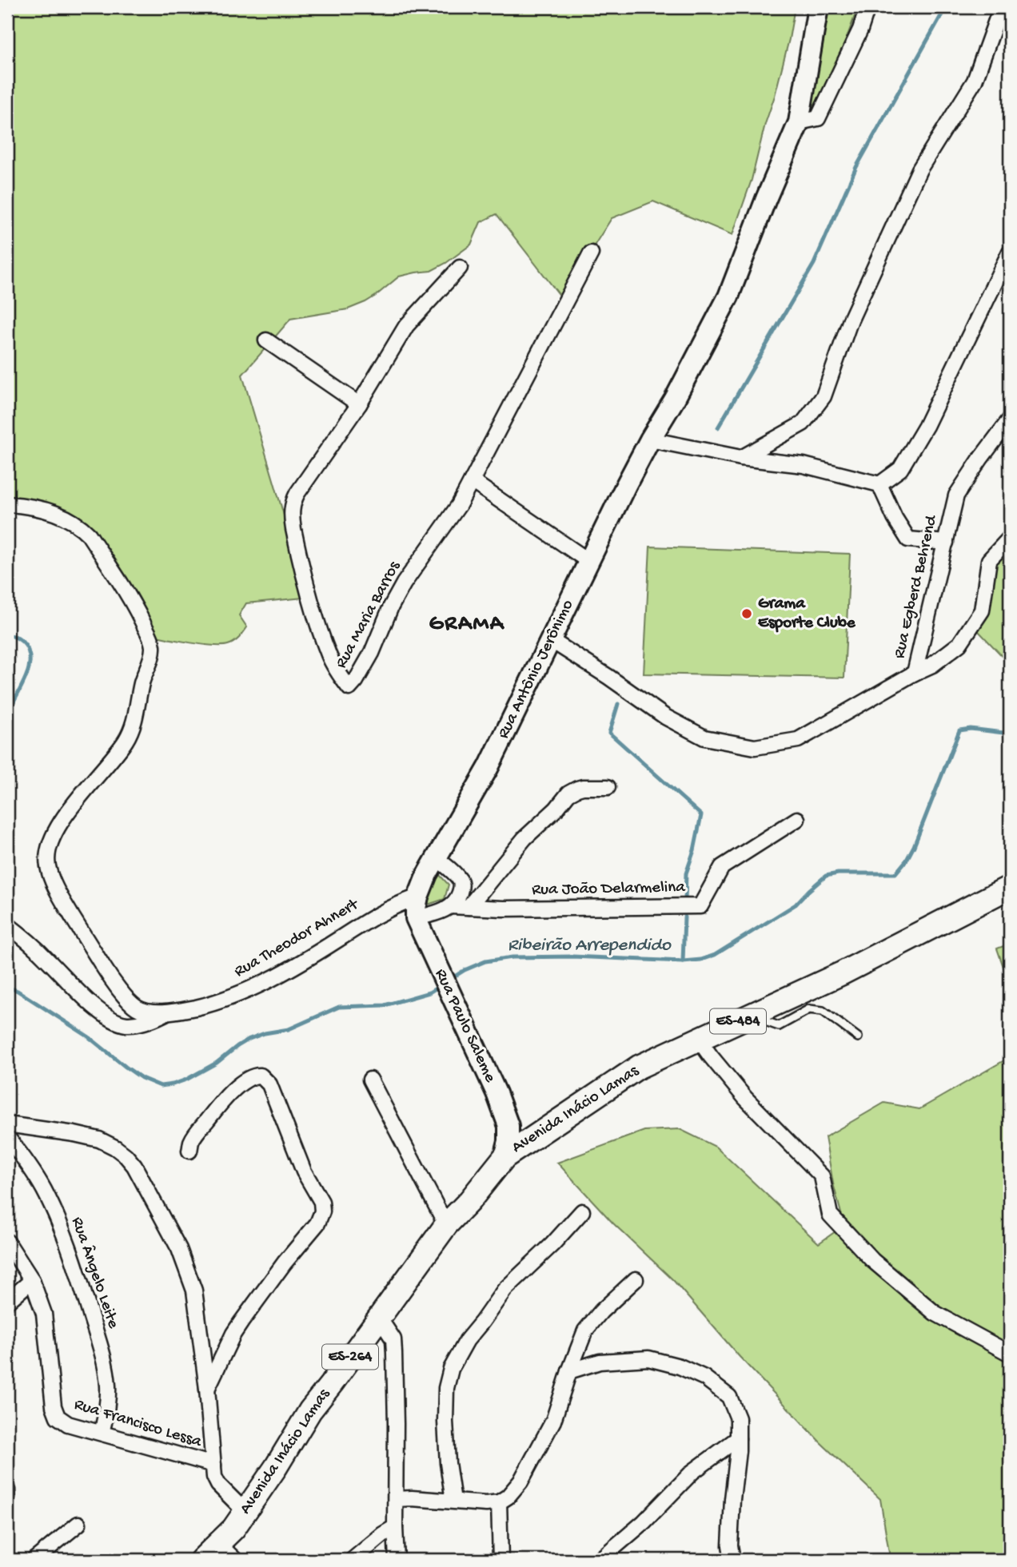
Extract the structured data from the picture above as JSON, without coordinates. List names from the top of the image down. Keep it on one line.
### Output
{"streets":{"main road":["Rua Antônio Jerônimo","ES-484","Rua Paulo Saleme","Avenida Inácio Lamas","ES-264"],"street":["Rua Egberd Behrend","Rua Maria Barros","Rua João Delarmelina","Rua Theodor Ahnert","Rua Ângelo Leite","Rua Francisco Lessa"]},"crossings":[["Rua Egberd Behrend","Rua Antônio Jerônimo"],["Rua Antônio Jerônimo","Rua Theodor Ahnert"],["Rua Paulo Saleme","Avenida Inácio Lamas"],["Rua Ângelo Leite","Rua Francisco Lessa"]],"districts":["GRAMA"],"water":["Ribeirão Arrependido"],"places":["Grama Esporte Clube"]}
